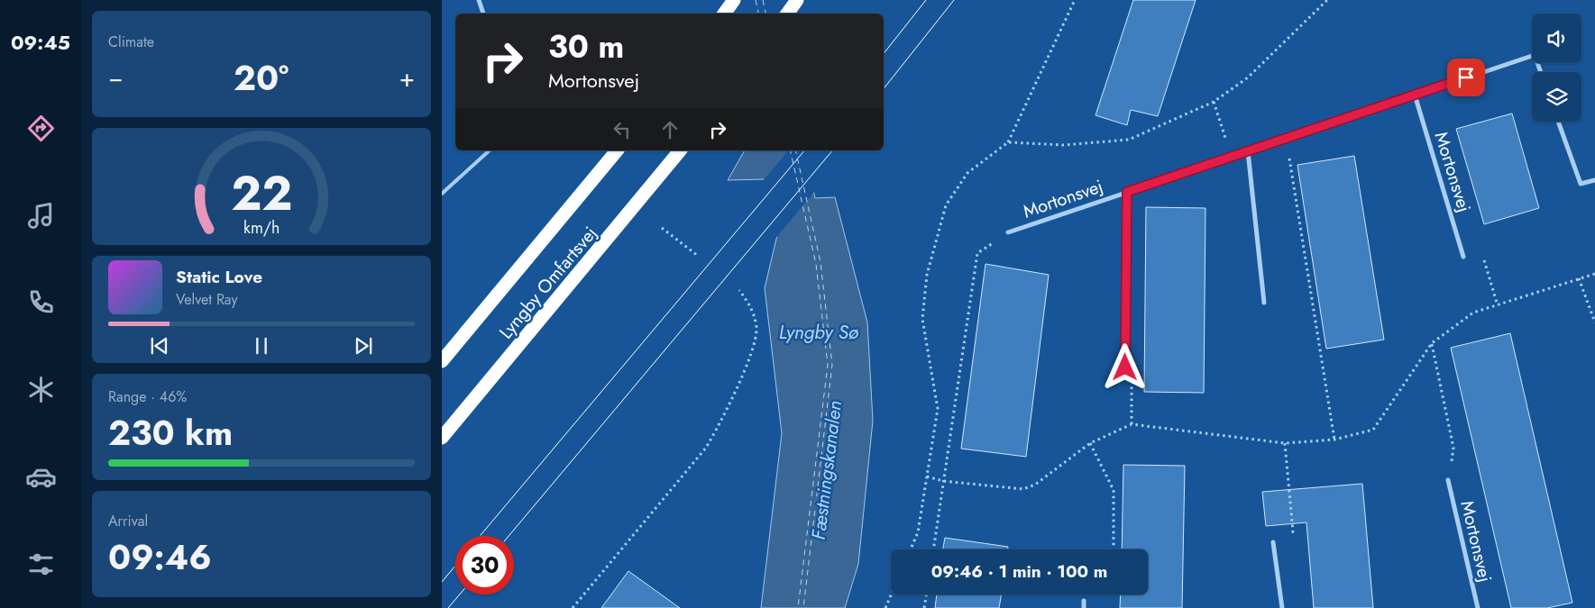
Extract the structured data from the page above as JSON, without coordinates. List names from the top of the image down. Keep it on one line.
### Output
{"streets":{"highway":["Lyngby Omfartsvej"],"street":["Mortonsvej"]},"water":["Lyngby Sø","Fæstningskanalen"],"page":{"tabs":"09:45","tile":["Climate",["Range · 46%","230 km"],["Arrival","09:46"]],"turn":["30 m","Mortonsvej"],"heat":["−","20°","+"],"song":["Static Love","Velvet Ray"],"limit":"30","trip":"09:46 · 1 min · 100 m","gauge":["22","km/h"]}}
